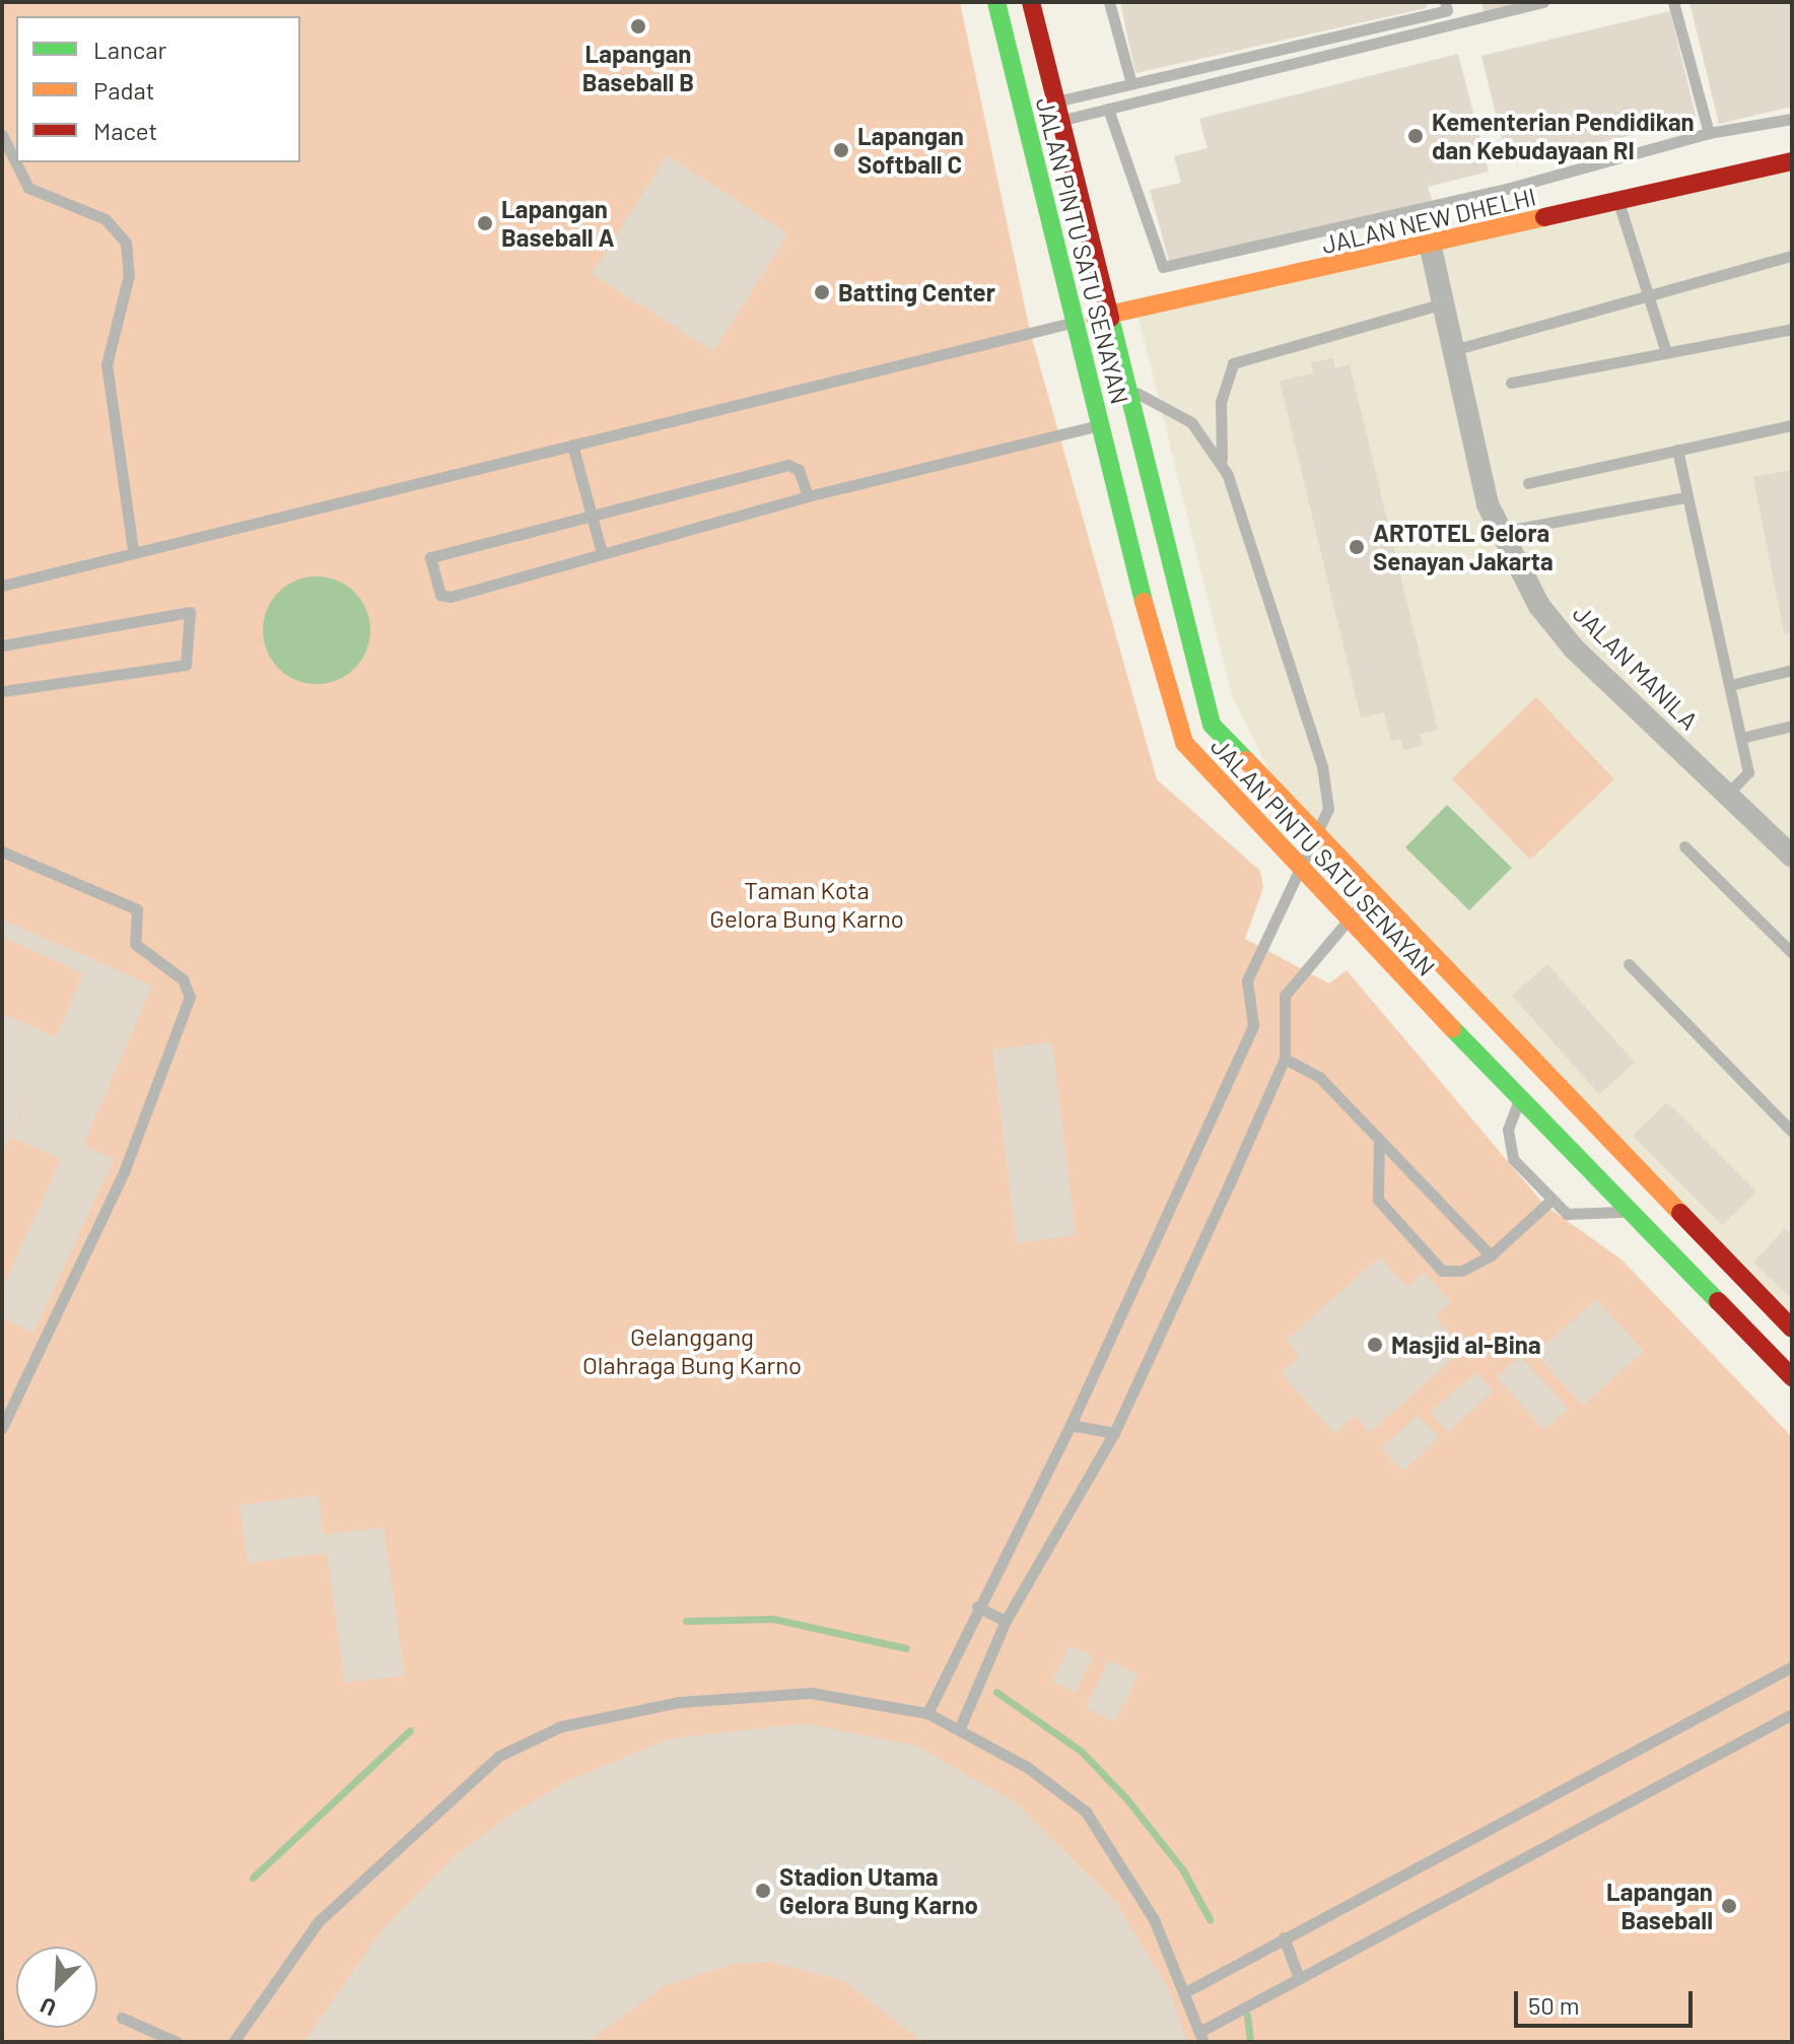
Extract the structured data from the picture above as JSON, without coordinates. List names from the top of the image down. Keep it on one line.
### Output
{"streets":{"main road":["JALAN NEW DHELHI","JALAN PINTU SATU SENAYAN"],"street":["JALAN MANILA"]},"crossings":[["JALAN NEW DHELHI","JALAN PINTU SATU SENAYAN"],["JALAN NEW DHELHI","JALAN MANILA"]],"parks":["Taman Kota Gelora Bung Karno","Gelanggang Olahraga Bung Karno"],"places":["Lapangan Baseball B","Kementerian Pendidikan dan Kebudayaan RI","Lapangan Softball C","Lapangan Baseball A","Batting Center","ARTOTEL Gelora Senayan Jakarta","Masjid al-Bina","Stadion Utama Gelora Bung Karno","Lapangan Baseball"],"legend":["Lancar","Padat","Macet"],"scale_bar":"50 m","north":"bottom left"}
